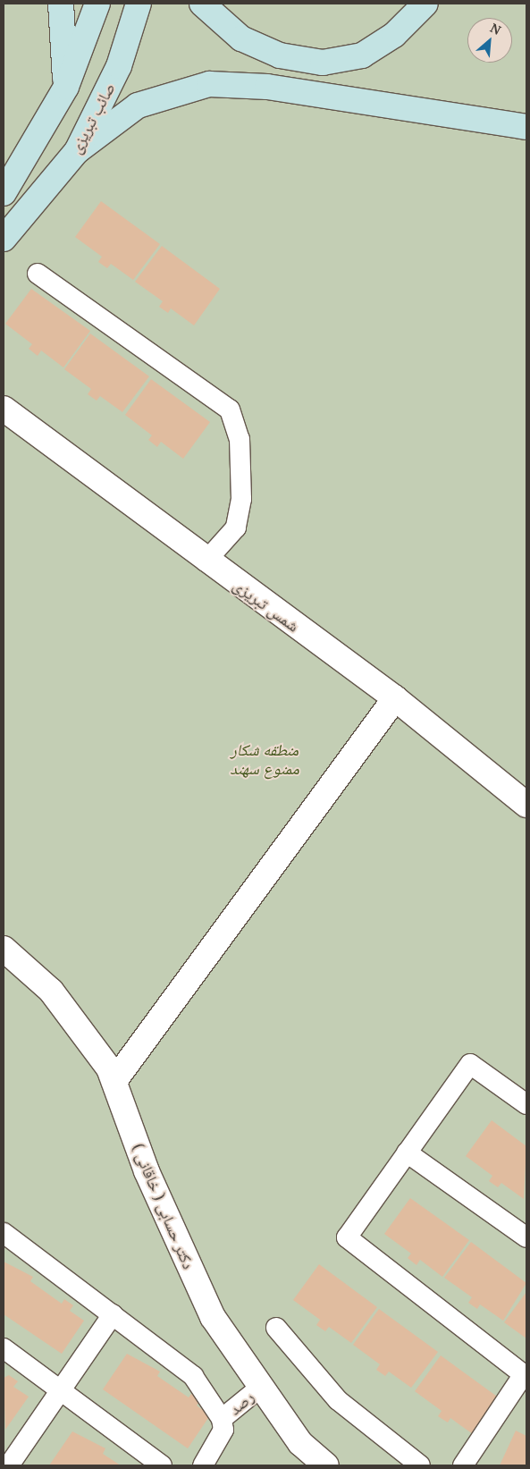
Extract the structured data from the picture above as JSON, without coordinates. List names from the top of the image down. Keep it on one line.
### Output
{"streets":{"main road":["صائب تبریزی"],"street":["شمس تبریزی","دکتر حسابی ( خاقانی )","رصد"]},"crossings":[["دکتر حسابی ( خاقانی )","رصد"]],"parks":["منطقه شکار ممنوع سهند"],"north":"top right"}
